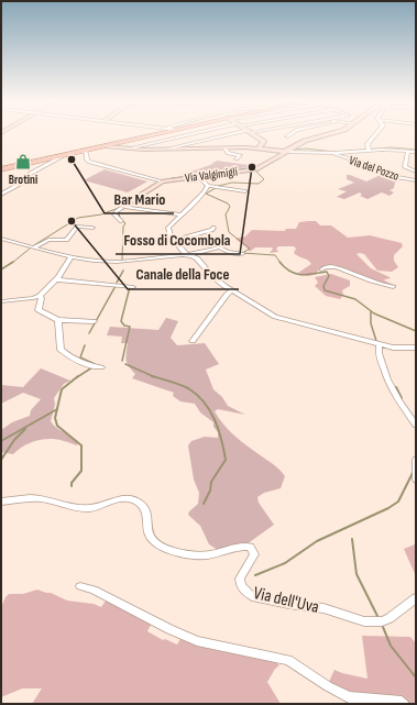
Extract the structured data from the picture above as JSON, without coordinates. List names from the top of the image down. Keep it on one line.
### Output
{"streets":{"street":["Via del Pozzo","Via Valgimigli","Via dell'Uva"]},"places":{"other":["Bar Mario","Fosso di Cocombola","Canale della Foce"],"shop":["Brotini"]}}
